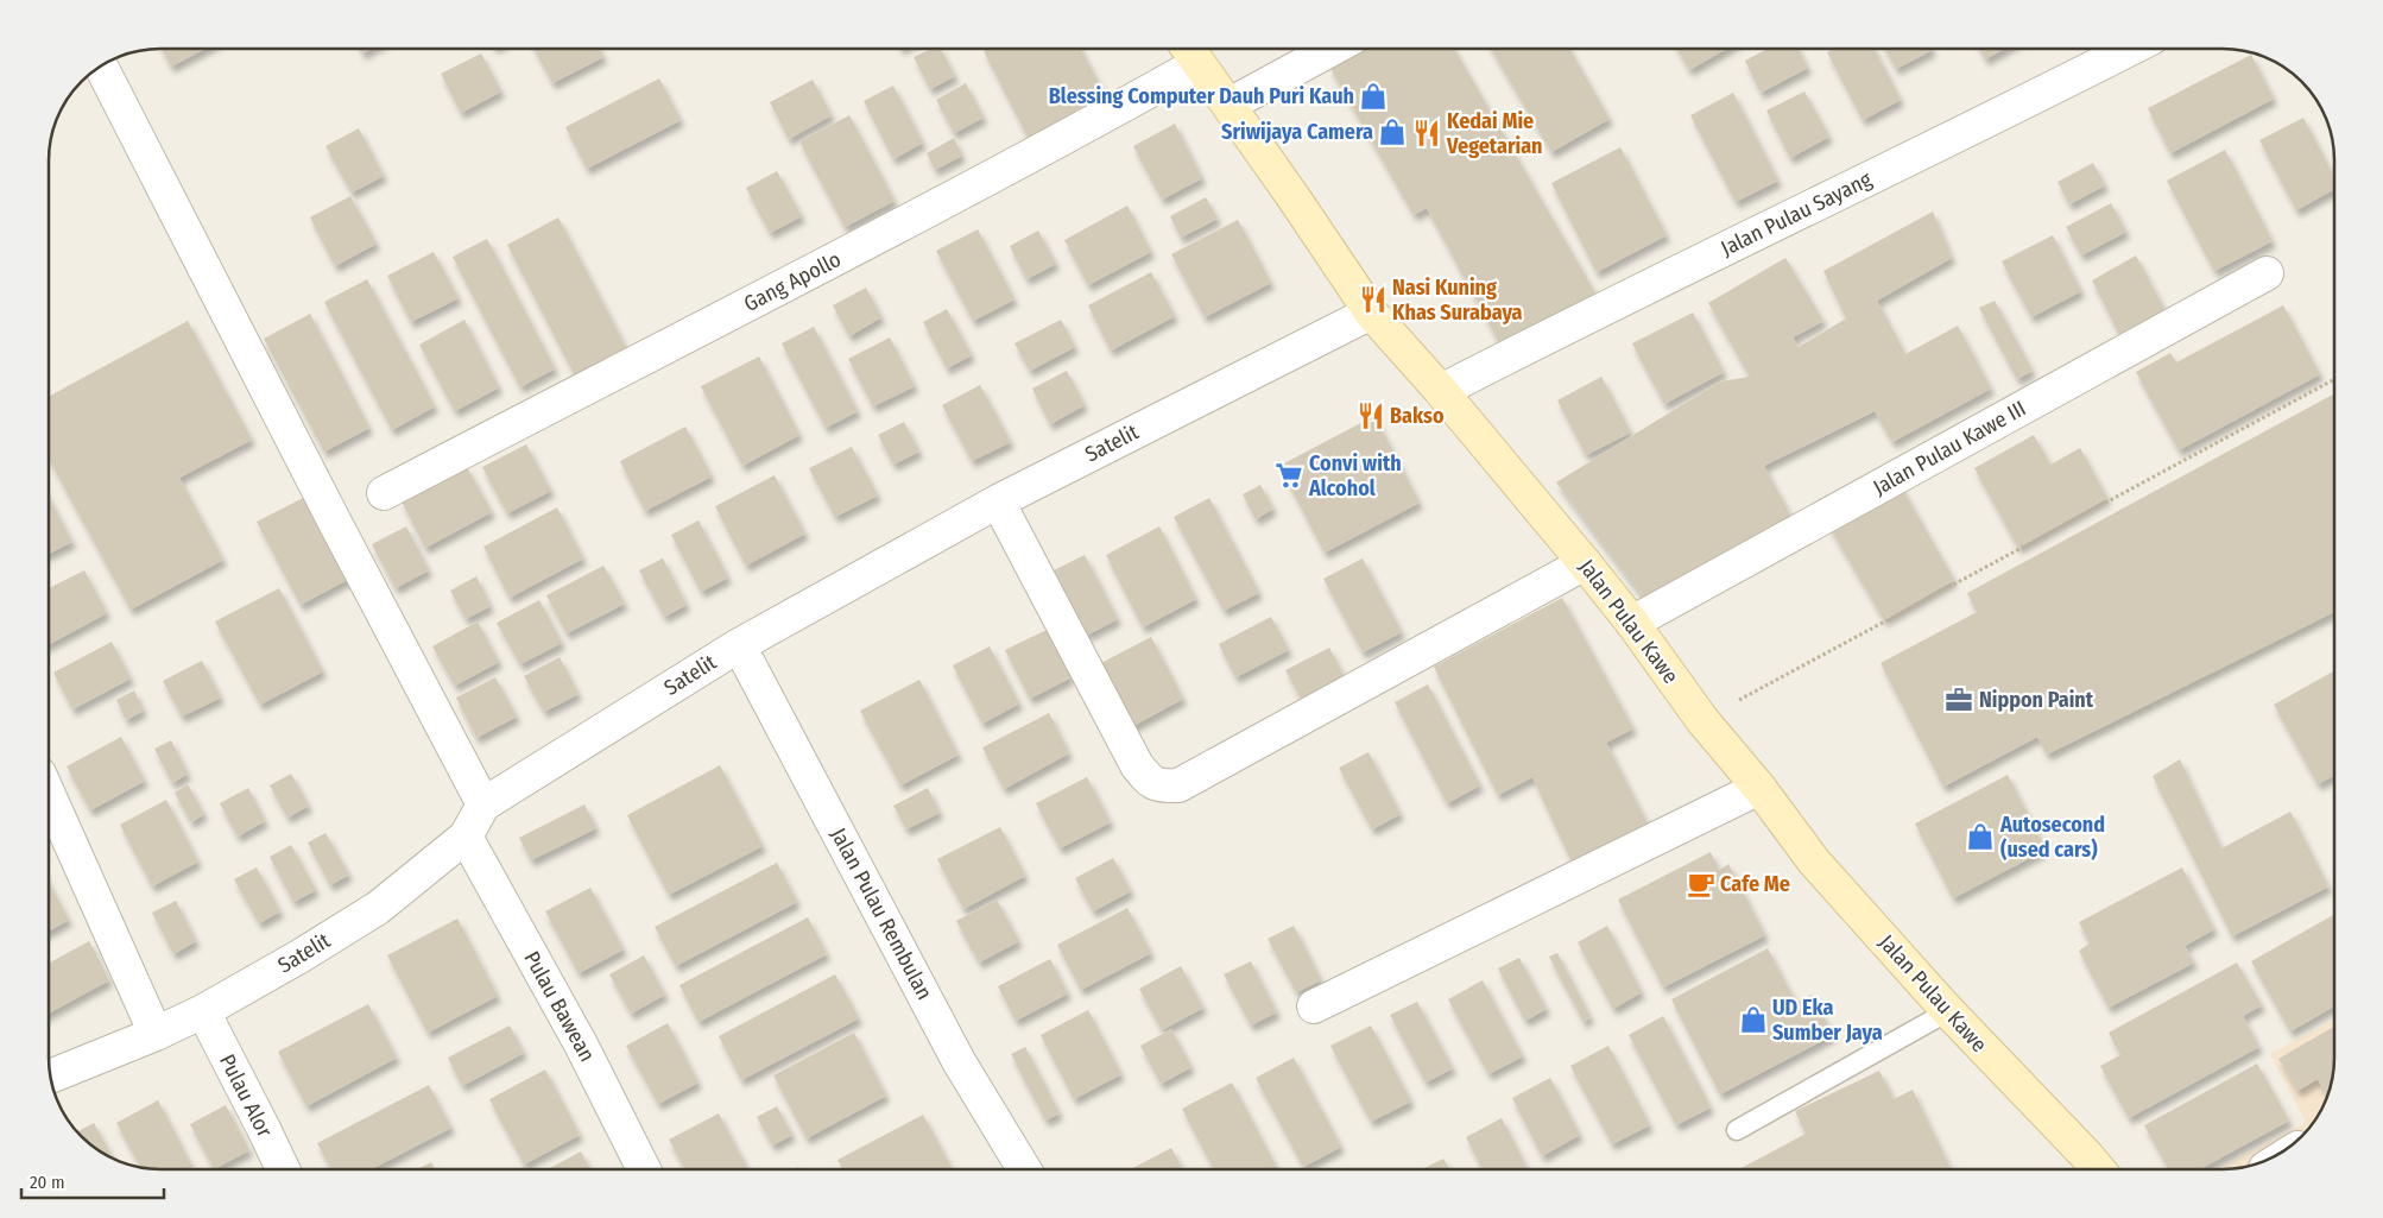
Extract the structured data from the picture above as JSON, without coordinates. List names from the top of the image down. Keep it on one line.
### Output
{"streets":{"street":["Jalan Pulau Sayang","Gang Apollo","Satelit","Jalan Pulau Kawe III","Jalan Pulau Kawe","Jalan Pulau Rembulan","Pulau Bawean","Pulau Alor"]},"crossings":[["Jalan Pulau Sayang","Jalan Pulau Kawe"],["Gang Apollo","Jalan Pulau Kawe"],["Satelit","Jalan Pulau Kawe"],["Satelit","Jalan Pulau Rembulan"],["Satelit","Pulau Bawean"],["Satelit","Pulau Alor"],["Jalan Pulau Kawe III","Jalan Pulau Kawe"]],"places":{"shop":["Blessing Computer Dauh Puri Kauh","Sriwijaya Camera","Autosecond (used cars)","UD Eka Sumber Jaya"],"restaurant":["Kedai Mie Vegetarian","Nasi Kuning Khas Surabaya","Bakso"],"supermarket":["Convi with Alcohol"],"office":["Nippon Paint"],"cafe":["Cafe Me"]},"scale_bar":"20 m"}
